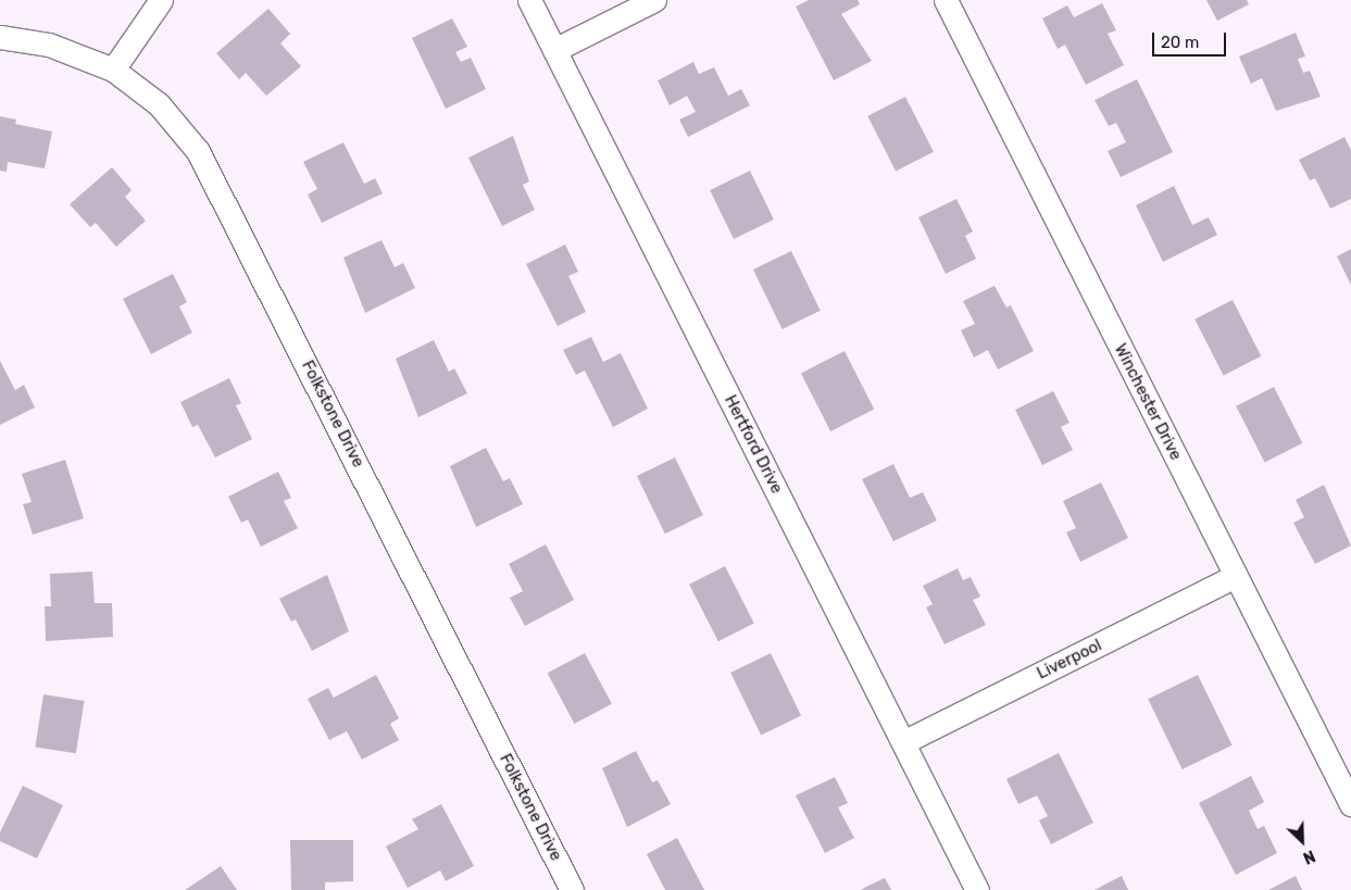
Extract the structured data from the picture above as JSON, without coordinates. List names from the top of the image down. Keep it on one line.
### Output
{"streets":{"street":["Winchester Drive","Folkstone Drive","Hertford Drive","Liverpool"]},"crossings":[["Winchester Drive","Liverpool"],["Hertford Drive","Liverpool"]],"scale_bar":"20 m","north":"bottom right"}
